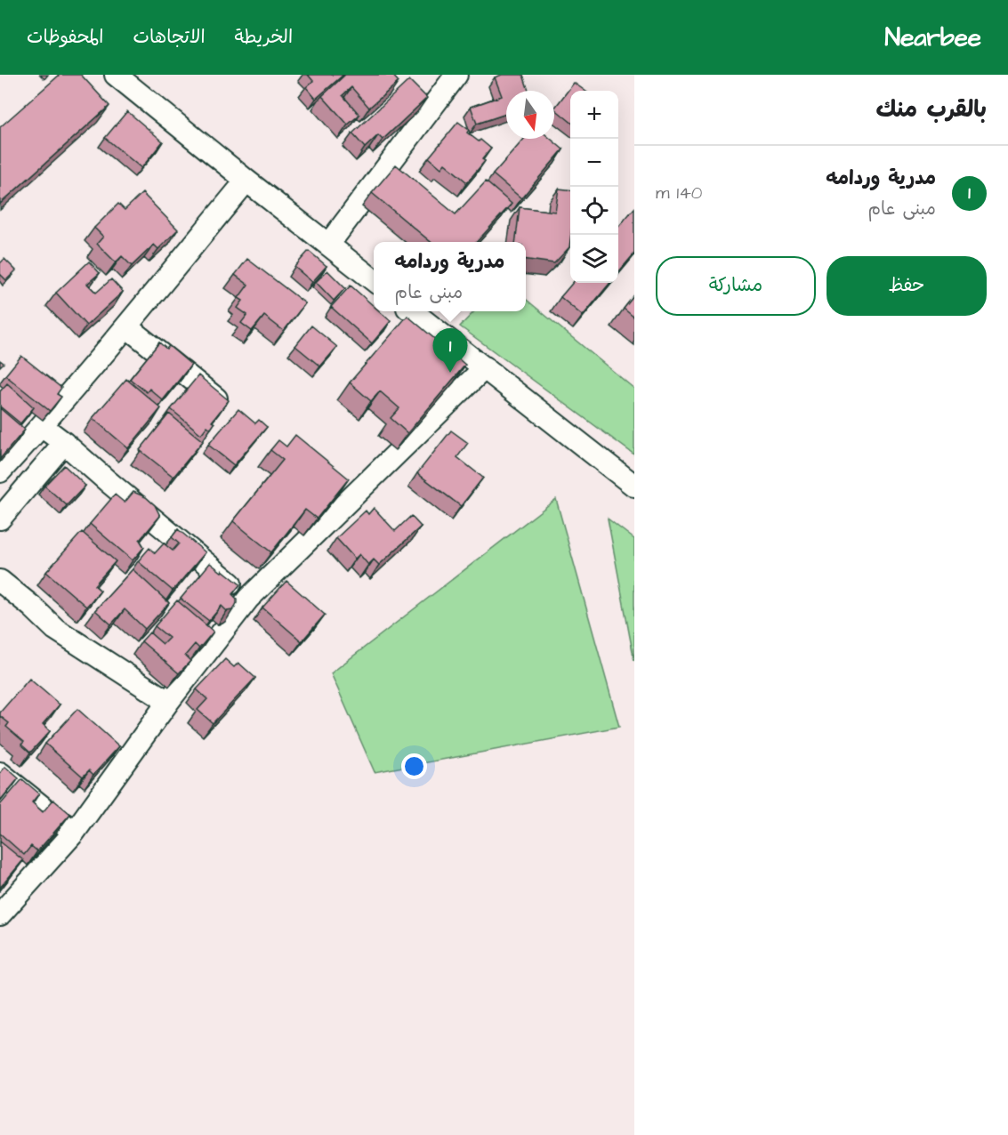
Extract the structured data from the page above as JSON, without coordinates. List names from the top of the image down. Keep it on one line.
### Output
{"north":"bottom","page":{"header":"Nearbee","nav":["الخريطة","الاتجاهات","المحفوظات"],"heading":"بالقرب منك","map_buttons":["+","−"],"list":[{"mark":"1","name":"مدرية وردامه","note":"مبنى عام","value":"140 m"}],"buttons":["حفظ","مشاركة"],"popup":["مدرية وردامه","مبنى عام"],"pins":"1"}}
